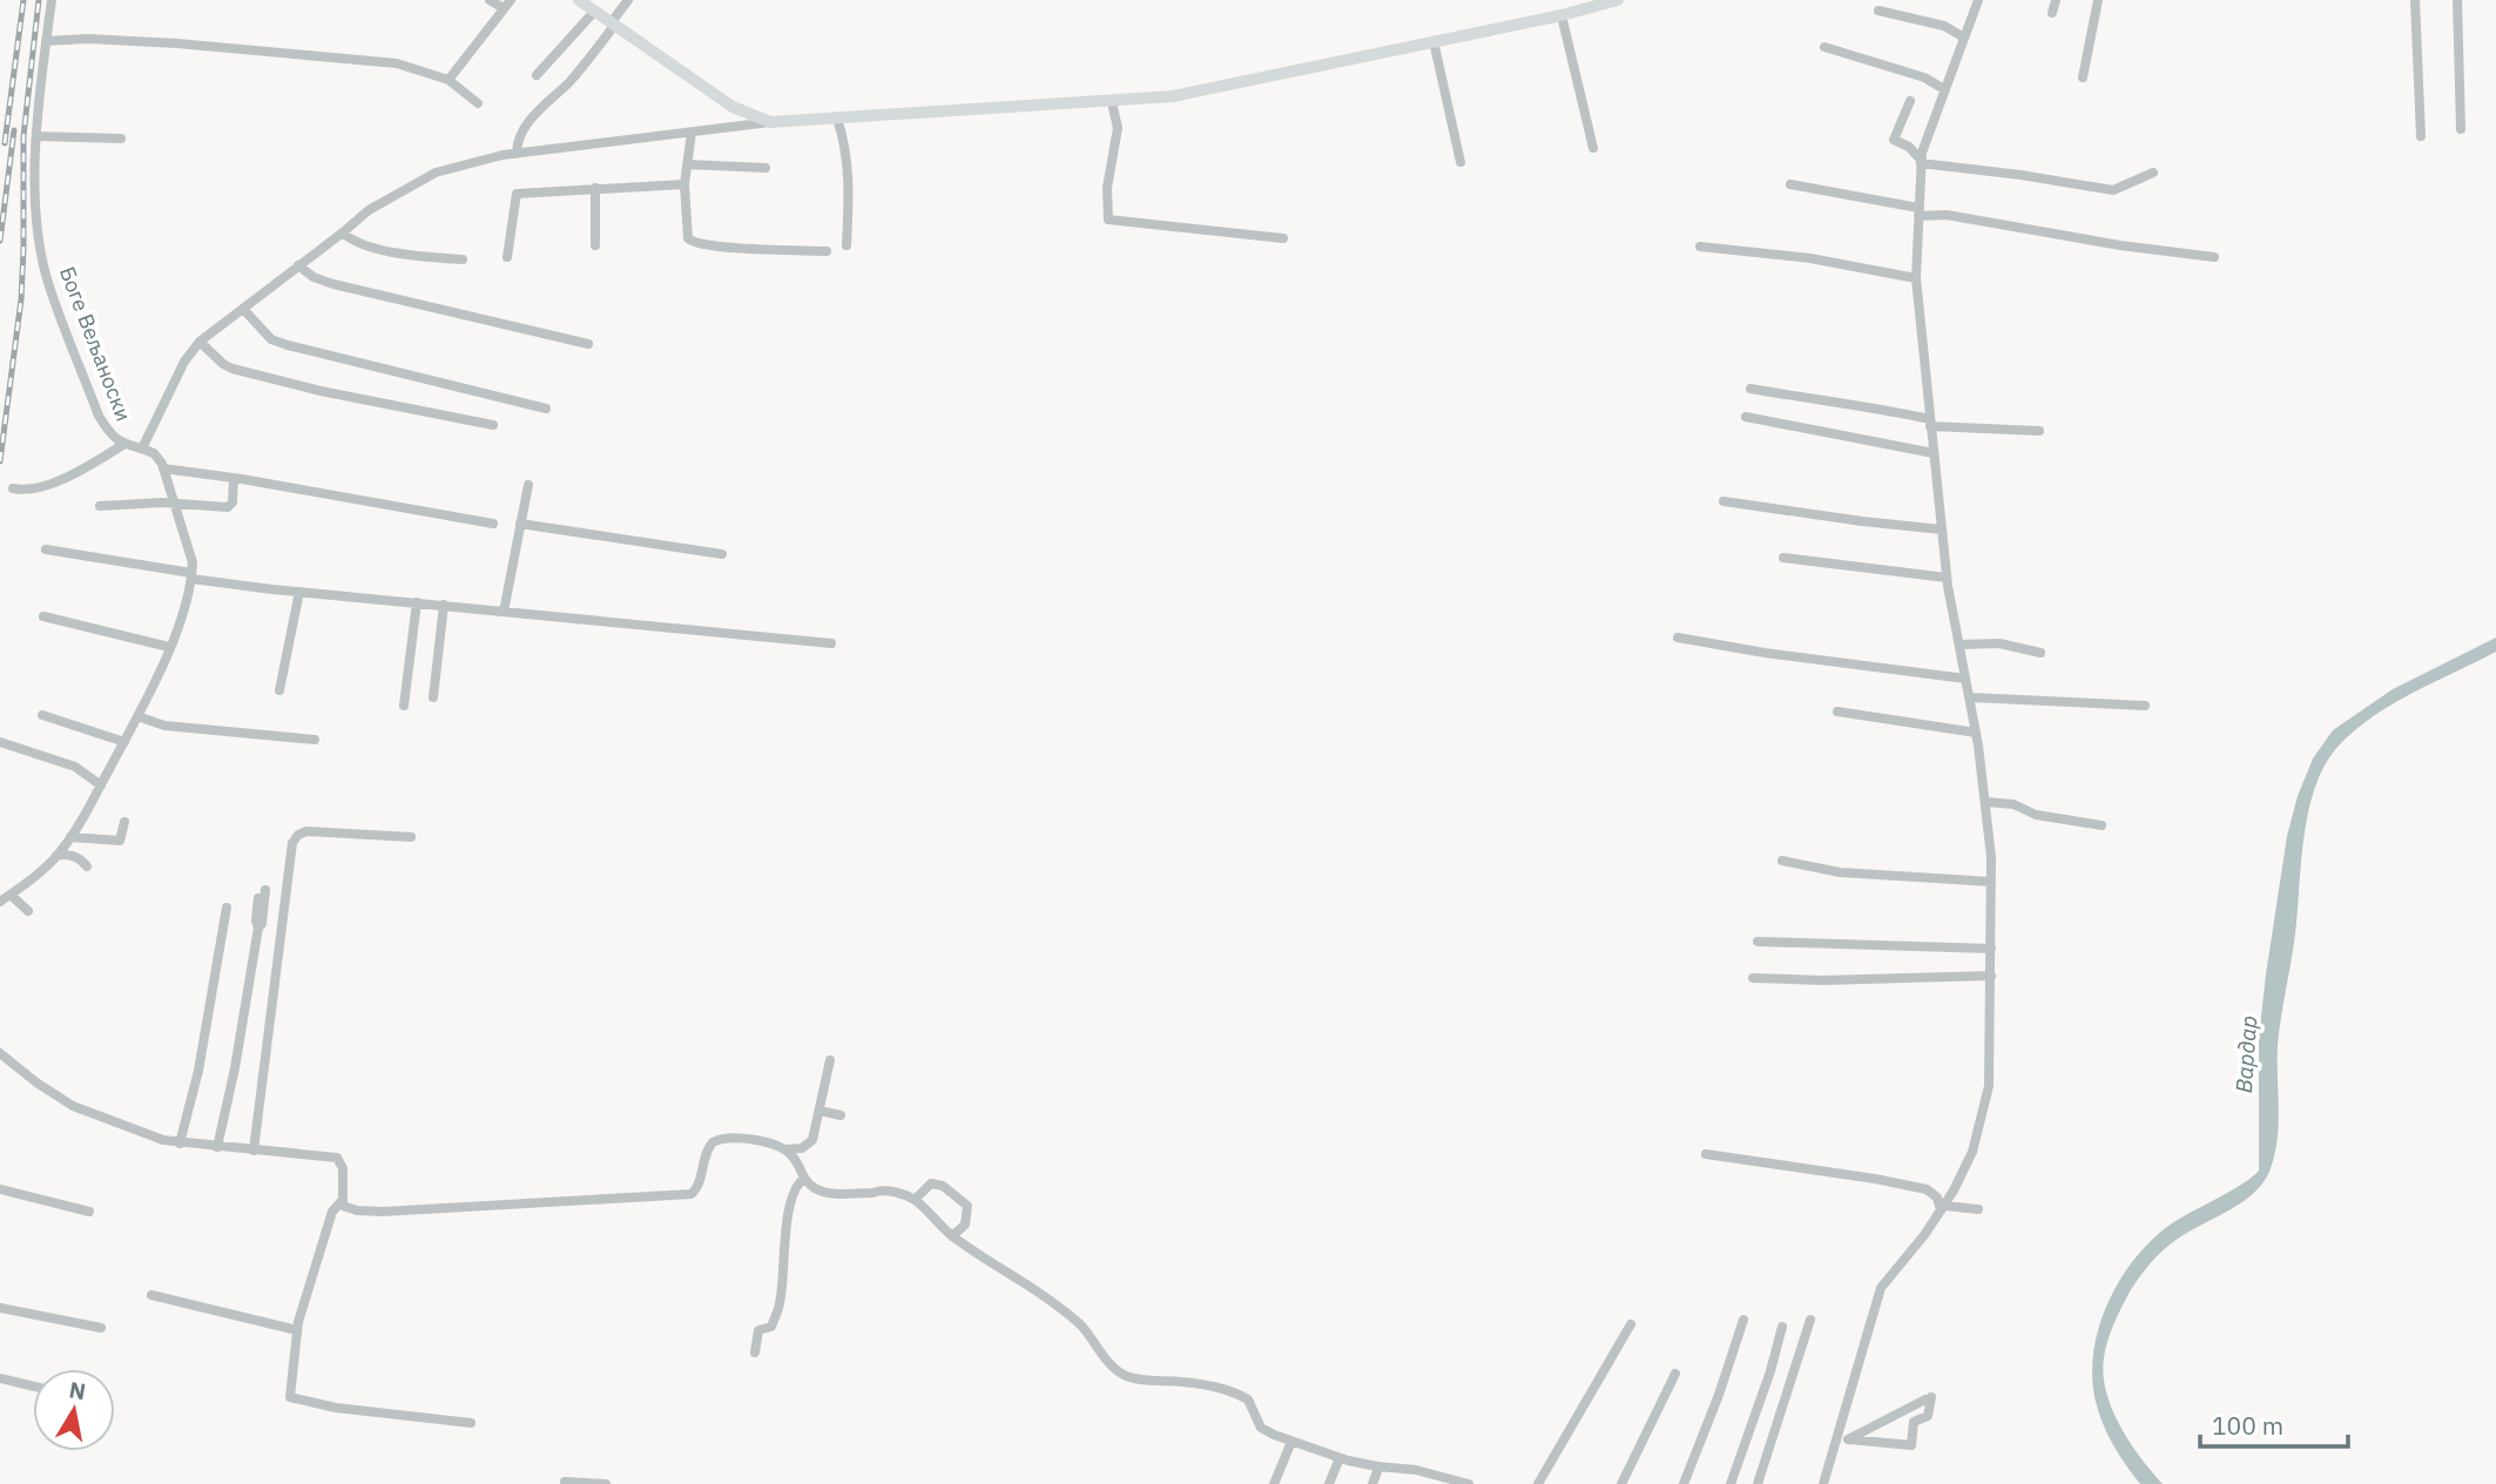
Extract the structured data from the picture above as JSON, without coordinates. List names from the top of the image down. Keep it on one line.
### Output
{"streets":{"street":["Боге Вељаноски"]},"water":["Вардар"],"scale_bar":"100 m","north":"top"}
